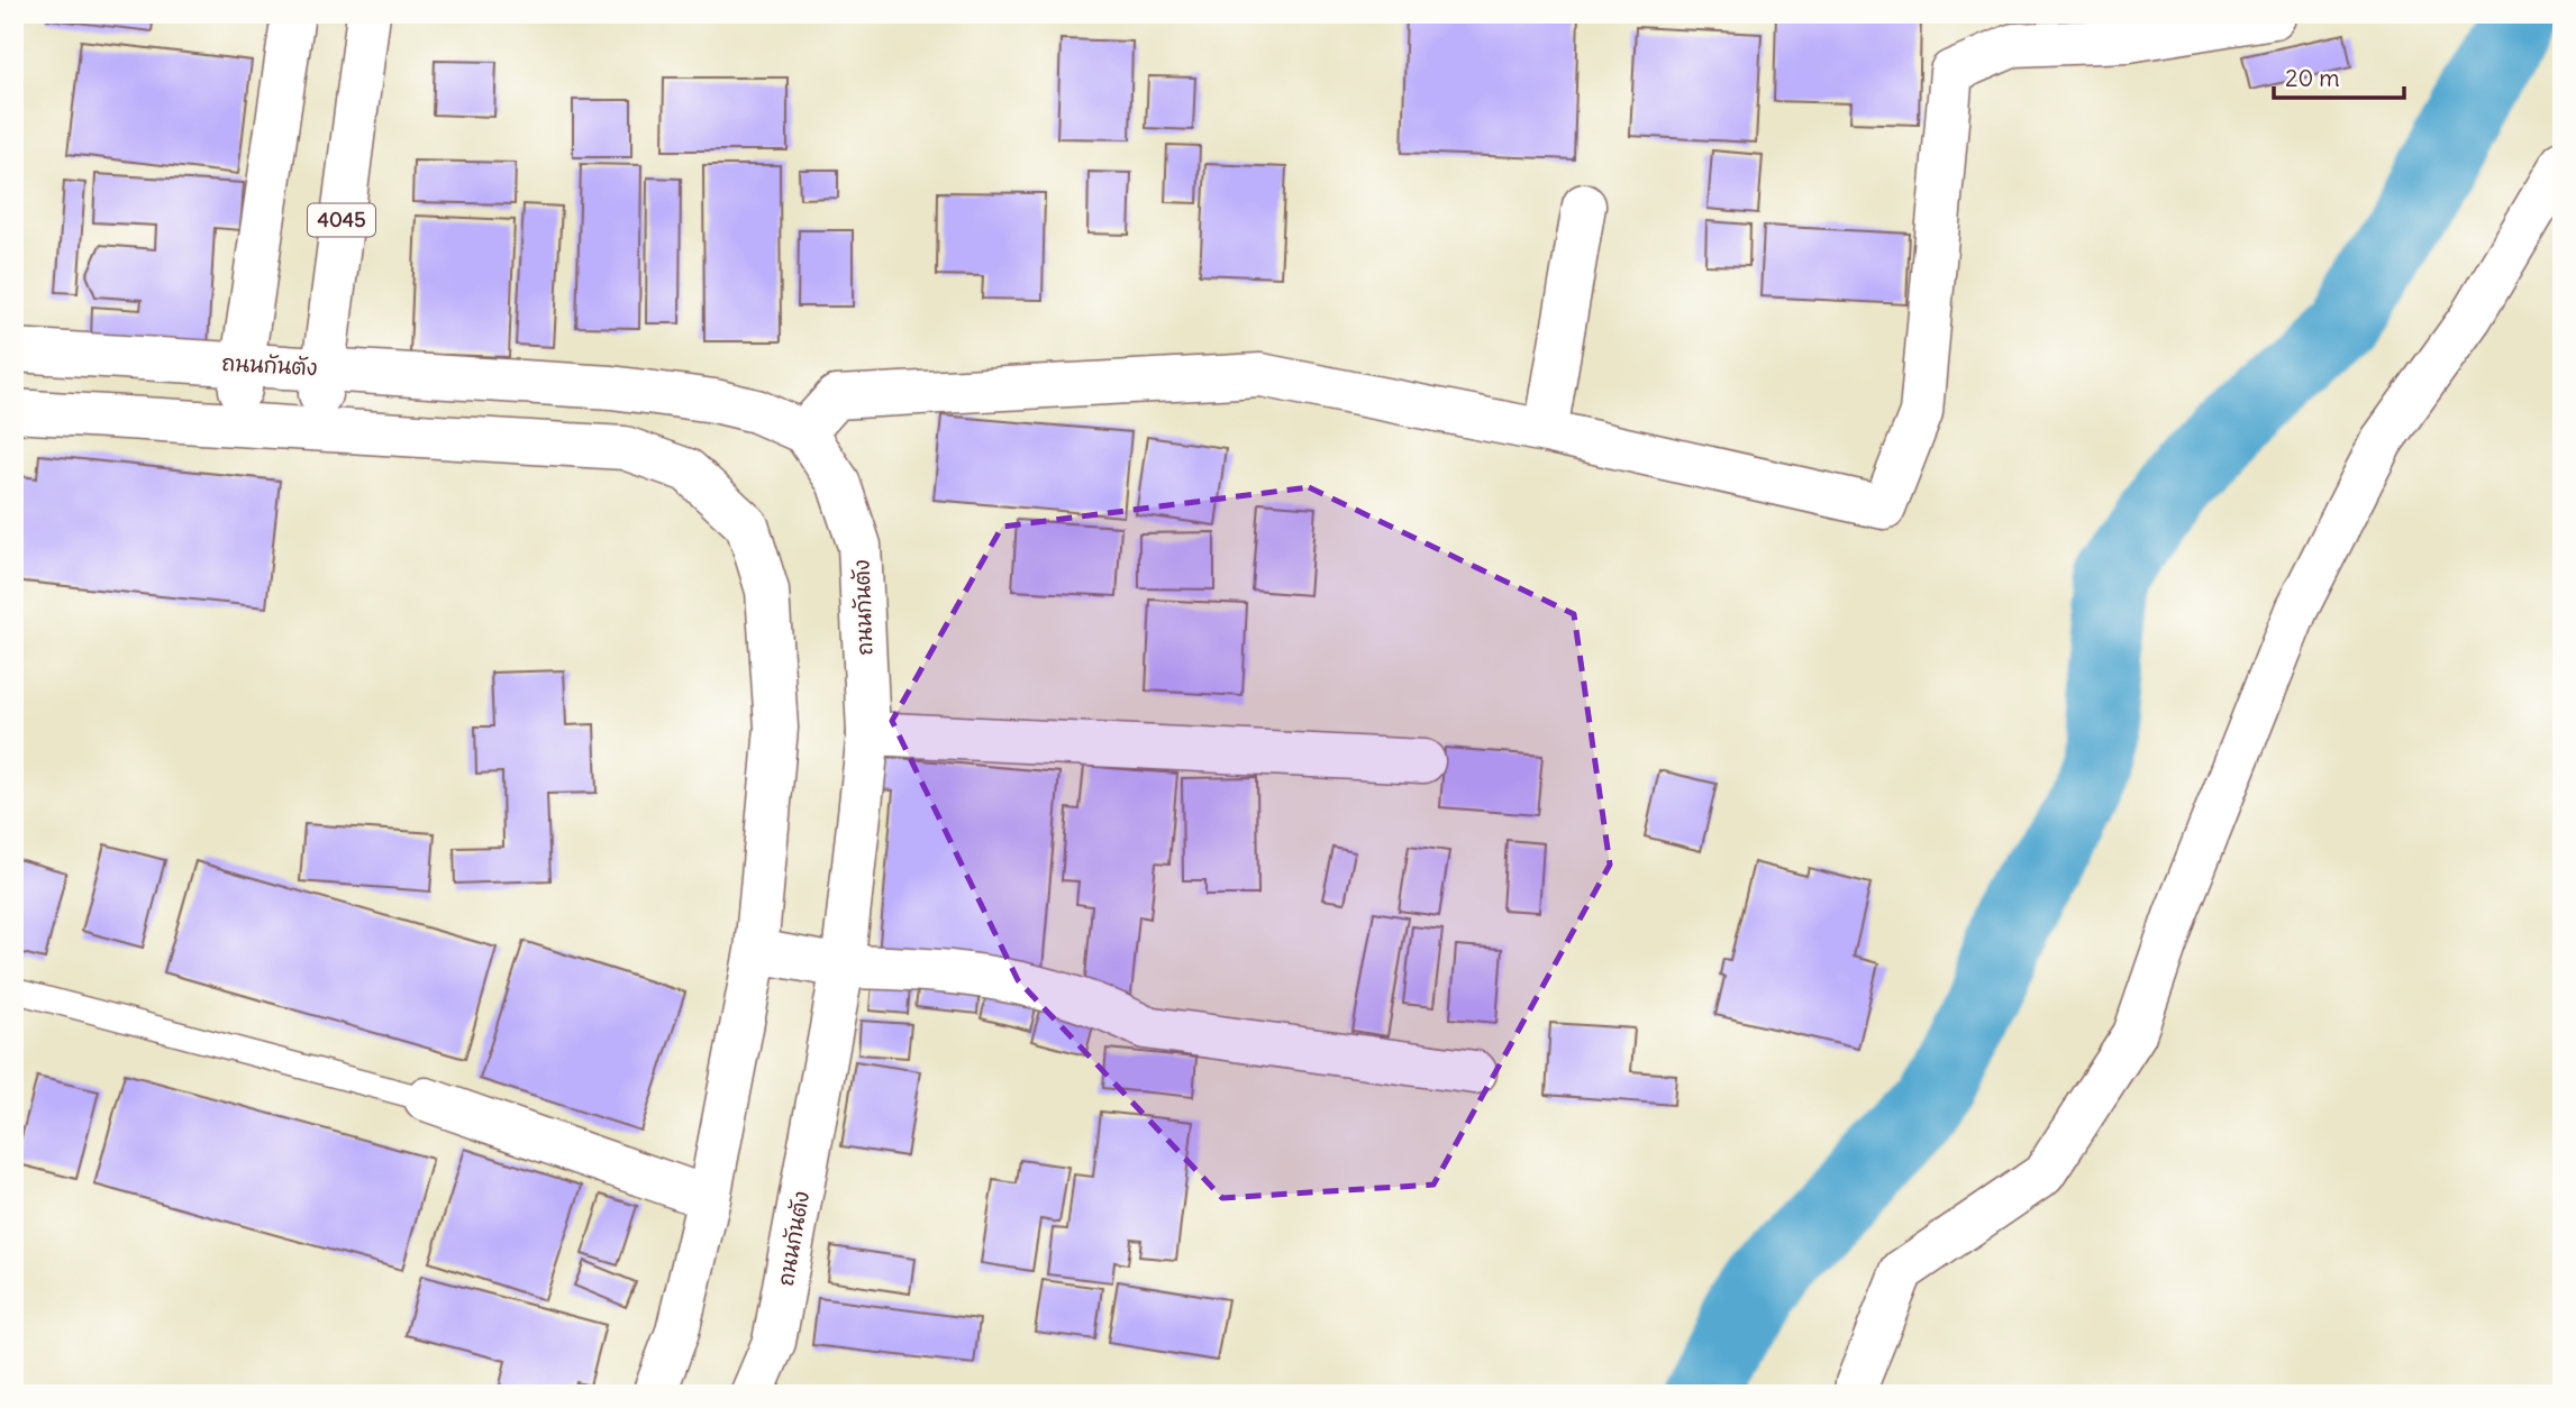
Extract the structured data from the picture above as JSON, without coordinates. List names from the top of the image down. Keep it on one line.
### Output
{"streets":{"street":["4045","ถนนกันตัง"]},"crossings":[["4045","ถนนกันตัง"]],"scale_bar":"20 m"}
